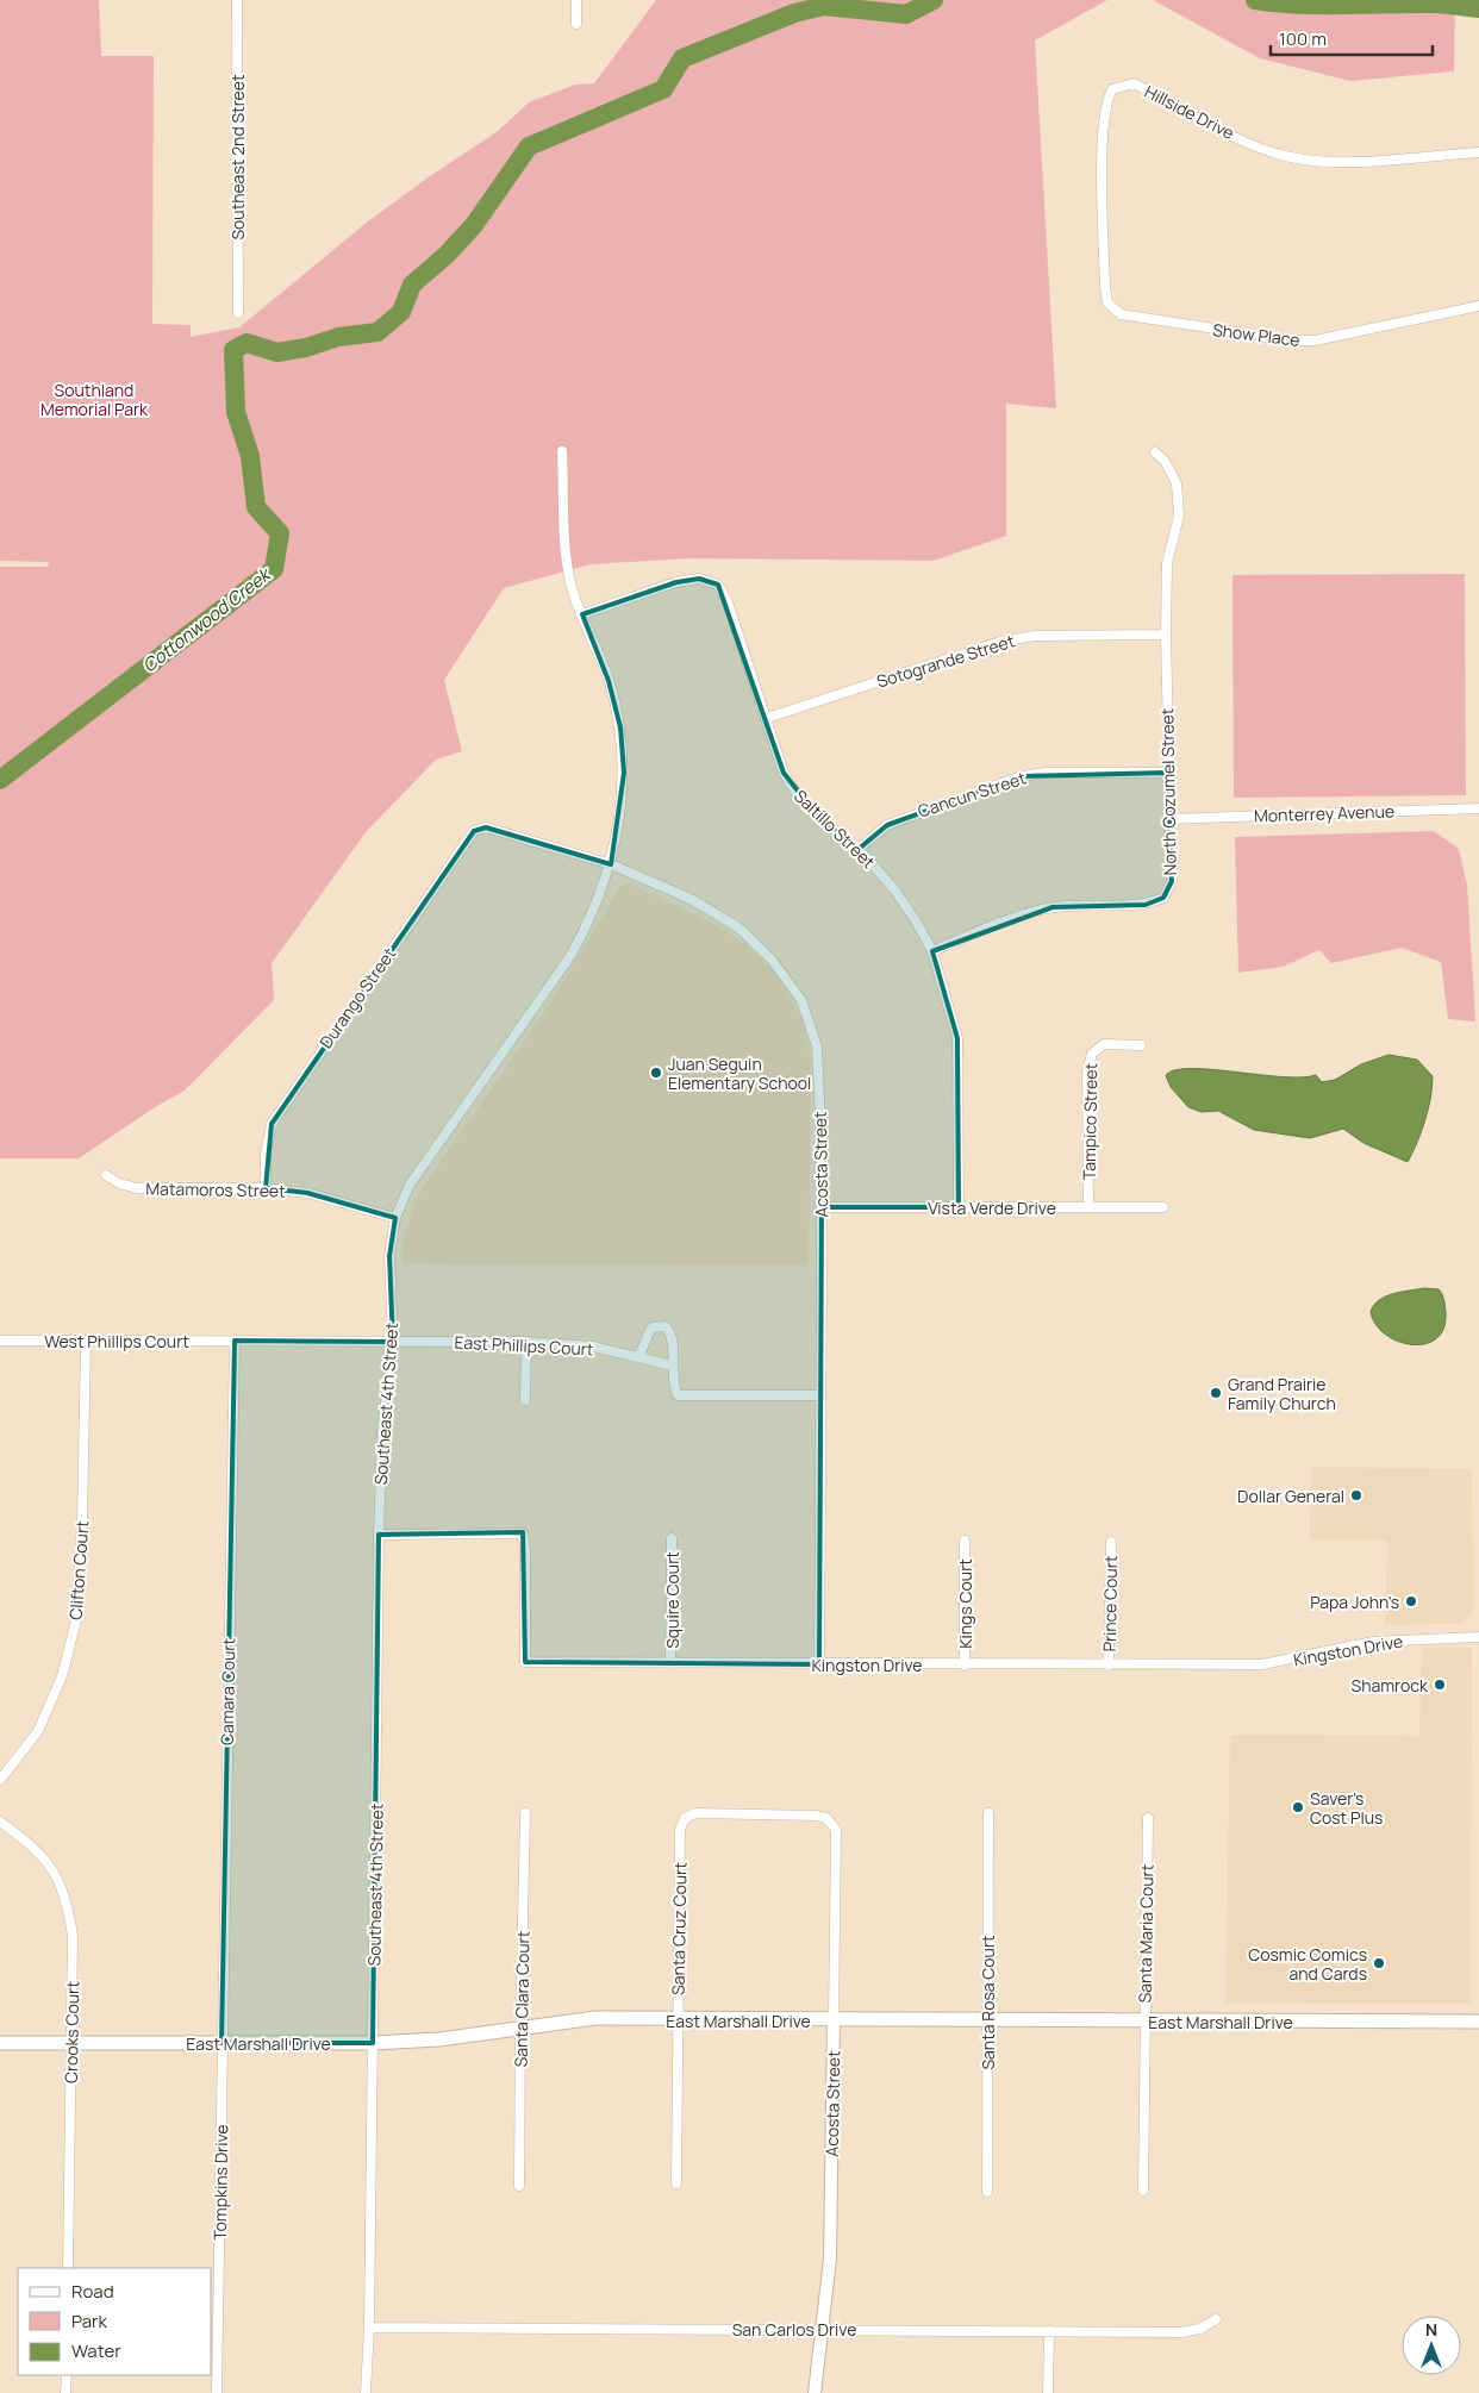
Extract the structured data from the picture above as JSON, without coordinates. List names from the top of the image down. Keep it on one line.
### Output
{"streets":{"main road":["East Marshall Drive"],"street":["Hillside Drive","Southeast 2nd Street","Show Place","Sotogrande Street","North Cozumel Street","Cancun Street","Monterrey Avenue","Saltillo Street","Durango Street","Tampico Street","Acosta Street","Matamoros Street","Vista Verde Drive","West Phillips Court","East Phillips Court","Southeast 4th Street","Clifton Court","Squire Court","Kings Court","Prince Court","Kingston Drive","Camara Court","Santa Cruz Court","Santa Maria Court","Santa Clara Court","Santa Rosa Court","Crooks Court","Tompkins Drive","San Carlos Drive"]},"crossings":[["Hillside Drive","Show Place"],["Sotogrande Street","North Cozumel Street"],["Sotogrande Street","Saltillo Street"],["North Cozumel Street","Cancun Street"],["North Cozumel Street","Monterrey Avenue"],["North Cozumel Street","Saltillo Street"],["Cancun Street","Saltillo Street"],["Saltillo Street","Vista Verde Drive"],["Saltillo Street","Southeast 4th Street"],["Durango Street","Acosta Street"],["Durango Street","Matamoros Street"],["Tampico Street","Vista Verde Drive"],["Acosta Street","Vista Verde Drive"],["Acosta Street","Southeast 4th Street"],["Acosta Street","Kingston Drive"],["Acosta Street","Santa Cruz Court"],["Acosta Street","East Marshall Drive"],["Acosta Street","San Carlos Drive"],["Matamoros Street","Southeast 4th Street"],["West Phillips Court","East Phillips Court"],["West Phillips Court","Clifton Court"],["West Phillips Court","Camara Court"],["East Phillips Court","Southeast 4th Street"],["East Phillips Court","Camara Court"],["Southeast 4th Street","Kingston Drive"],["Southeast 4th Street","East Marshall Drive"],["Southeast 4th Street","San Carlos Drive"],["Squire Court","Kingston Drive"],["Kings Court","Kingston Drive"],["Prince Court","Kingston Drive"],["Camara Court","East Marshall Drive"],["Camara Court","Tompkins Drive"],["Santa Cruz Court","East Marshall Drive"],["Santa Maria Court","East Marshall Drive"],["Santa Clara Court","East Marshall Drive"],["Santa Rosa Court","East Marshall Drive"],["East Marshall Drive","Crooks Court"],["East Marshall Drive","Tompkins Drive"]],"water":["Cottonwood Creek"],"parks":["Southland Memorial Park"],"places":["Juan Seguin Elementary School","Grand Prairie Family Church","Dollar General","Papa John's","Shamrock","Saver's Cost Plus","Cosmic Comics and Cards"],"legend":["Road","Park","Water"],"scale_bar":"100 m","north":"top"}
